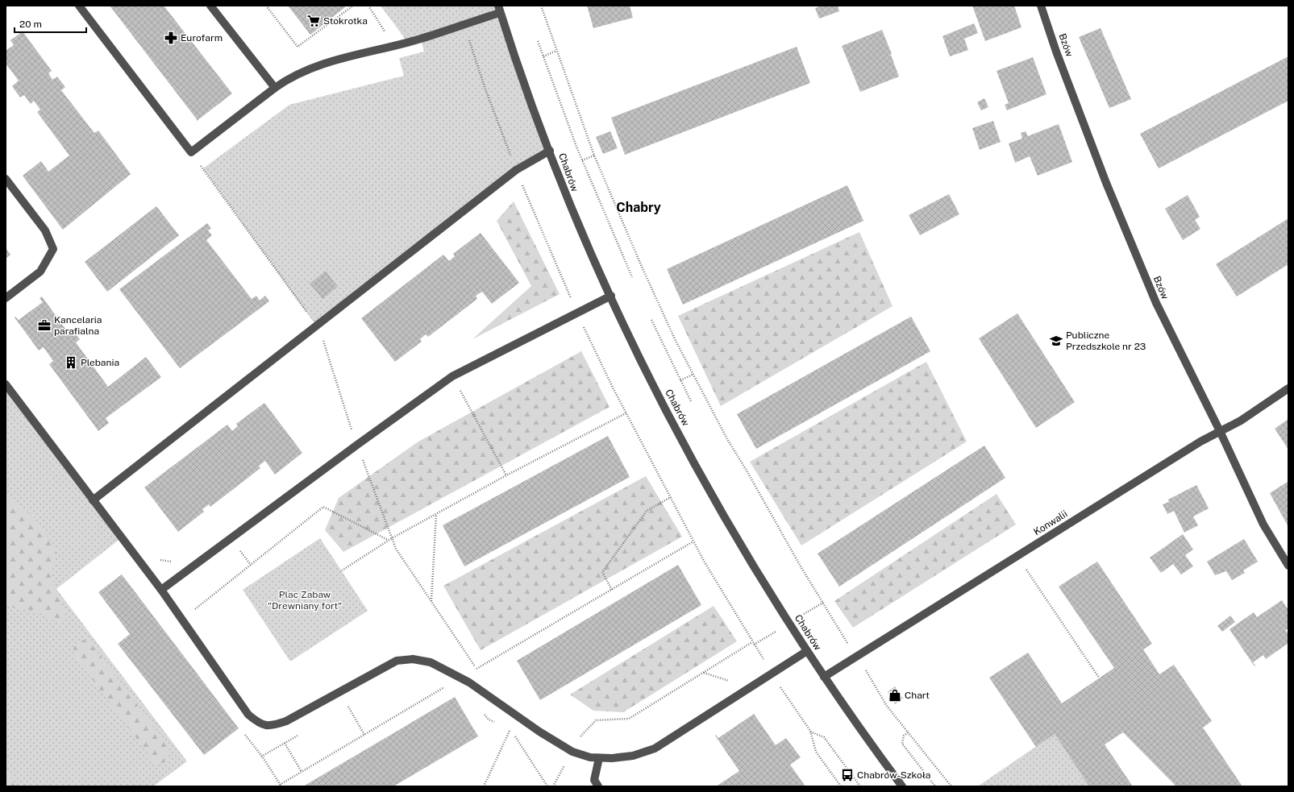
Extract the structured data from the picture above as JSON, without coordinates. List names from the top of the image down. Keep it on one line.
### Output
{"streets":{"street":["Bzów","Chabrów","Konwalii"]},"crossings":[["Bzów","Konwalii"],["Chabrów","Konwalii"]],"districts":["Chabry"],"parks":["Plac Zabaw \"Drewniany fort\""],"places":{"supermarket":["Stokrotka"],"pharmacy":["Eurofarm"],"office":["Kancelaria parafialna"],"school or university":["Publiczne Przedszkole nr 23"],"building":["Plebania"],"shop":["Chart"],"bus stop":["Chabrów-Szkoła"]},"scale_bar":"20 m"}
